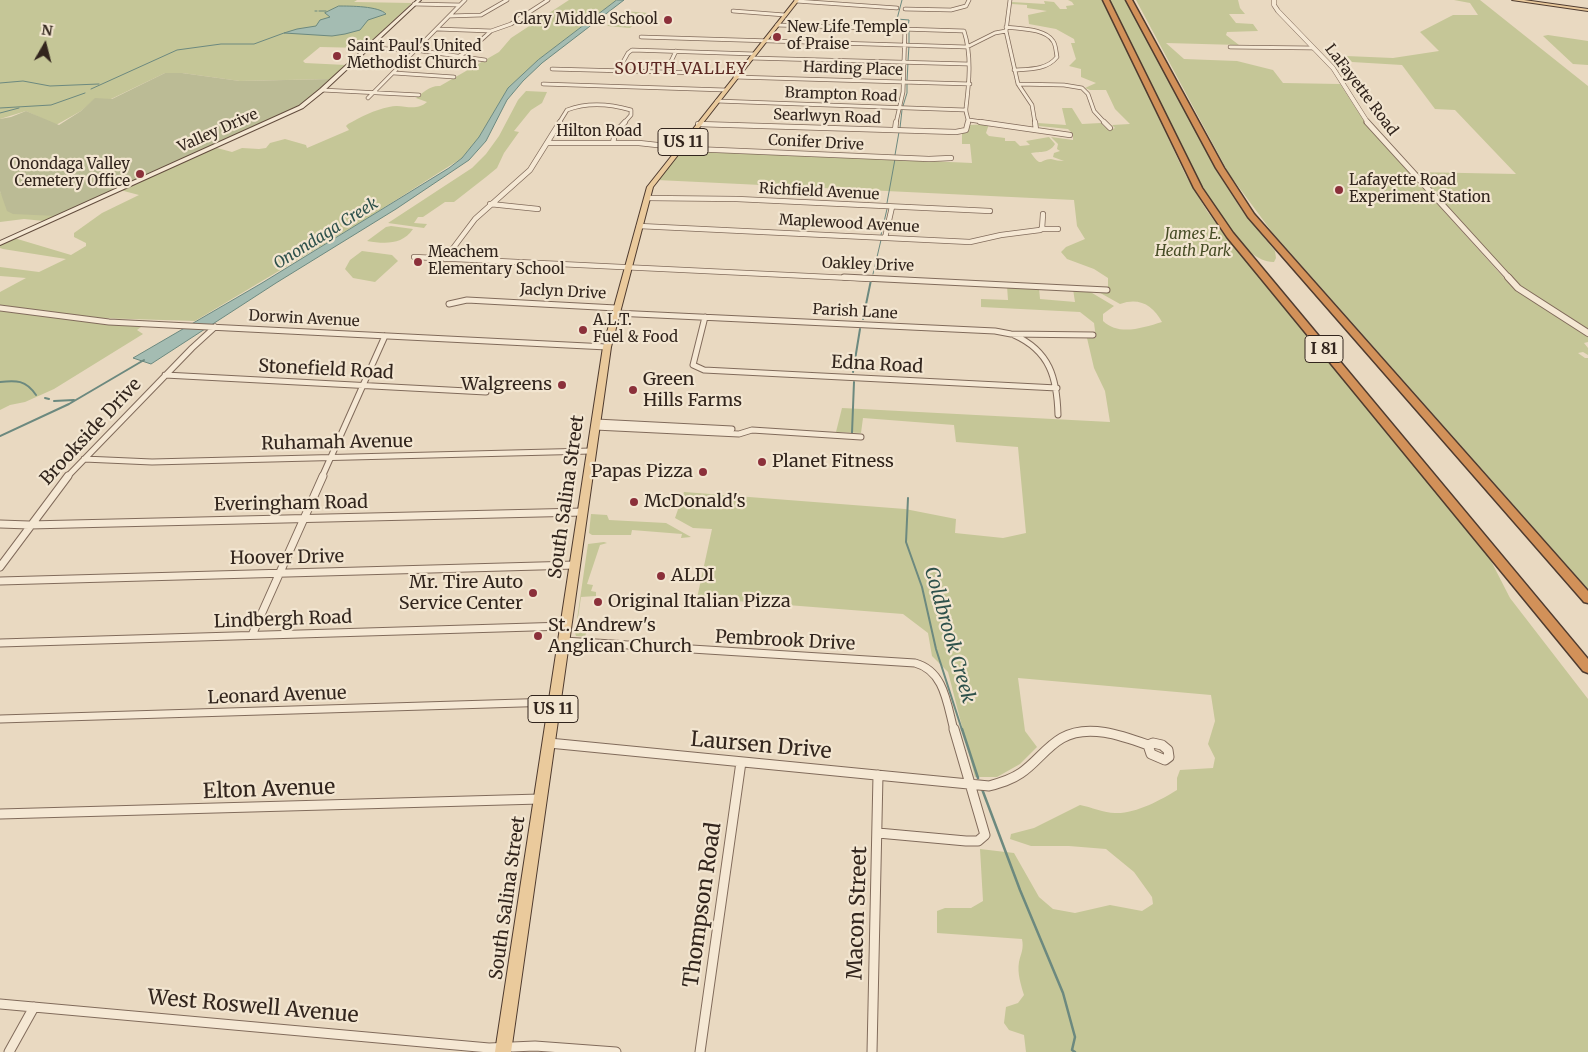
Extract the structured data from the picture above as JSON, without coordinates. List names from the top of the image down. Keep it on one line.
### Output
{"streets":{"highway":["I 81"],"main road":["Valley Drive","US 11","South Salina Street"],"street":["Harding Place","LaFayette Road","Brampton Road","Searlwyn Road","Hilton Road","Conifer Drive","Richfield Avenue","Maplewood Avenue","Oakley Drive","Jaclyn Drive","Parish Lane","Dorwin Avenue","Edna Road","Stonefield Road","Brookside Drive","Ruhamah Avenue","Everingham Road","Hoover Drive","Lindbergh Road","Pembrook Drive","Leonard Avenue","Laursen Drive","Elton Avenue","Thompson Road","Macon Street","West Roswell Avenue"]},"crossings":[["Harding Place","South Salina Street"],["Brampton Road","South Salina Street"],["Searlwyn Road","South Salina Street"],["Hilton Road","Conifer Drive"],["Hilton Road","South Salina Street"],["Conifer Drive","South Salina Street"],["Richfield Avenue","South Salina Street"],["Maplewood Avenue","South Salina Street"],["Oakley Drive","South Salina Street"],["Jaclyn Drive","Parish Lane"],["Jaclyn Drive","South Salina Street"],["Parish Lane","Edna Road"],["Parish Lane","South Salina Street"],["Dorwin Avenue","Brookside Drive"],["Dorwin Avenue","South Salina Street"],["Stonefield Road","Brookside Drive"],["Brookside Drive","Ruhamah Avenue"],["Brookside Drive","Everingham Road"],["Ruhamah Avenue","South Salina Street"],["South Salina Street","Everingham Road"],["South Salina Street","Hoover Drive"],["South Salina Street","Lindbergh Road"],["South Salina Street","Pembrook Drive"],["South Salina Street","Leonard Avenue"],["South Salina Street","Laursen Drive"],["South Salina Street","Elton Avenue"],["South Salina Street","West Roswell Avenue"],["Pembrook Drive","Laursen Drive"],["Laursen Drive","Thompson Road"],["Laursen Drive","Macon Street"]],"districts":["SOUTH VALLEY"],"water":["Onondaga Creek","Coldbrook Creek"],"parks":["James E. Heath Park"],"places":["Clary Middle School","New Life Temple of Praise","Saint Paul's United Methodist Church","Onondaga Valley Cemetery Office","Lafayette Road Experiment Station","Meachem Elementary School","A.L.T. Fuel & Food","Walgreens","Green Hills Farms","Planet Fitness","Papas Pizza","McDonald's","ALDI","Mr. Tire Auto Service Center","Original Italian Pizza","St. Andrew's Anglican Church"],"north":"top"}
